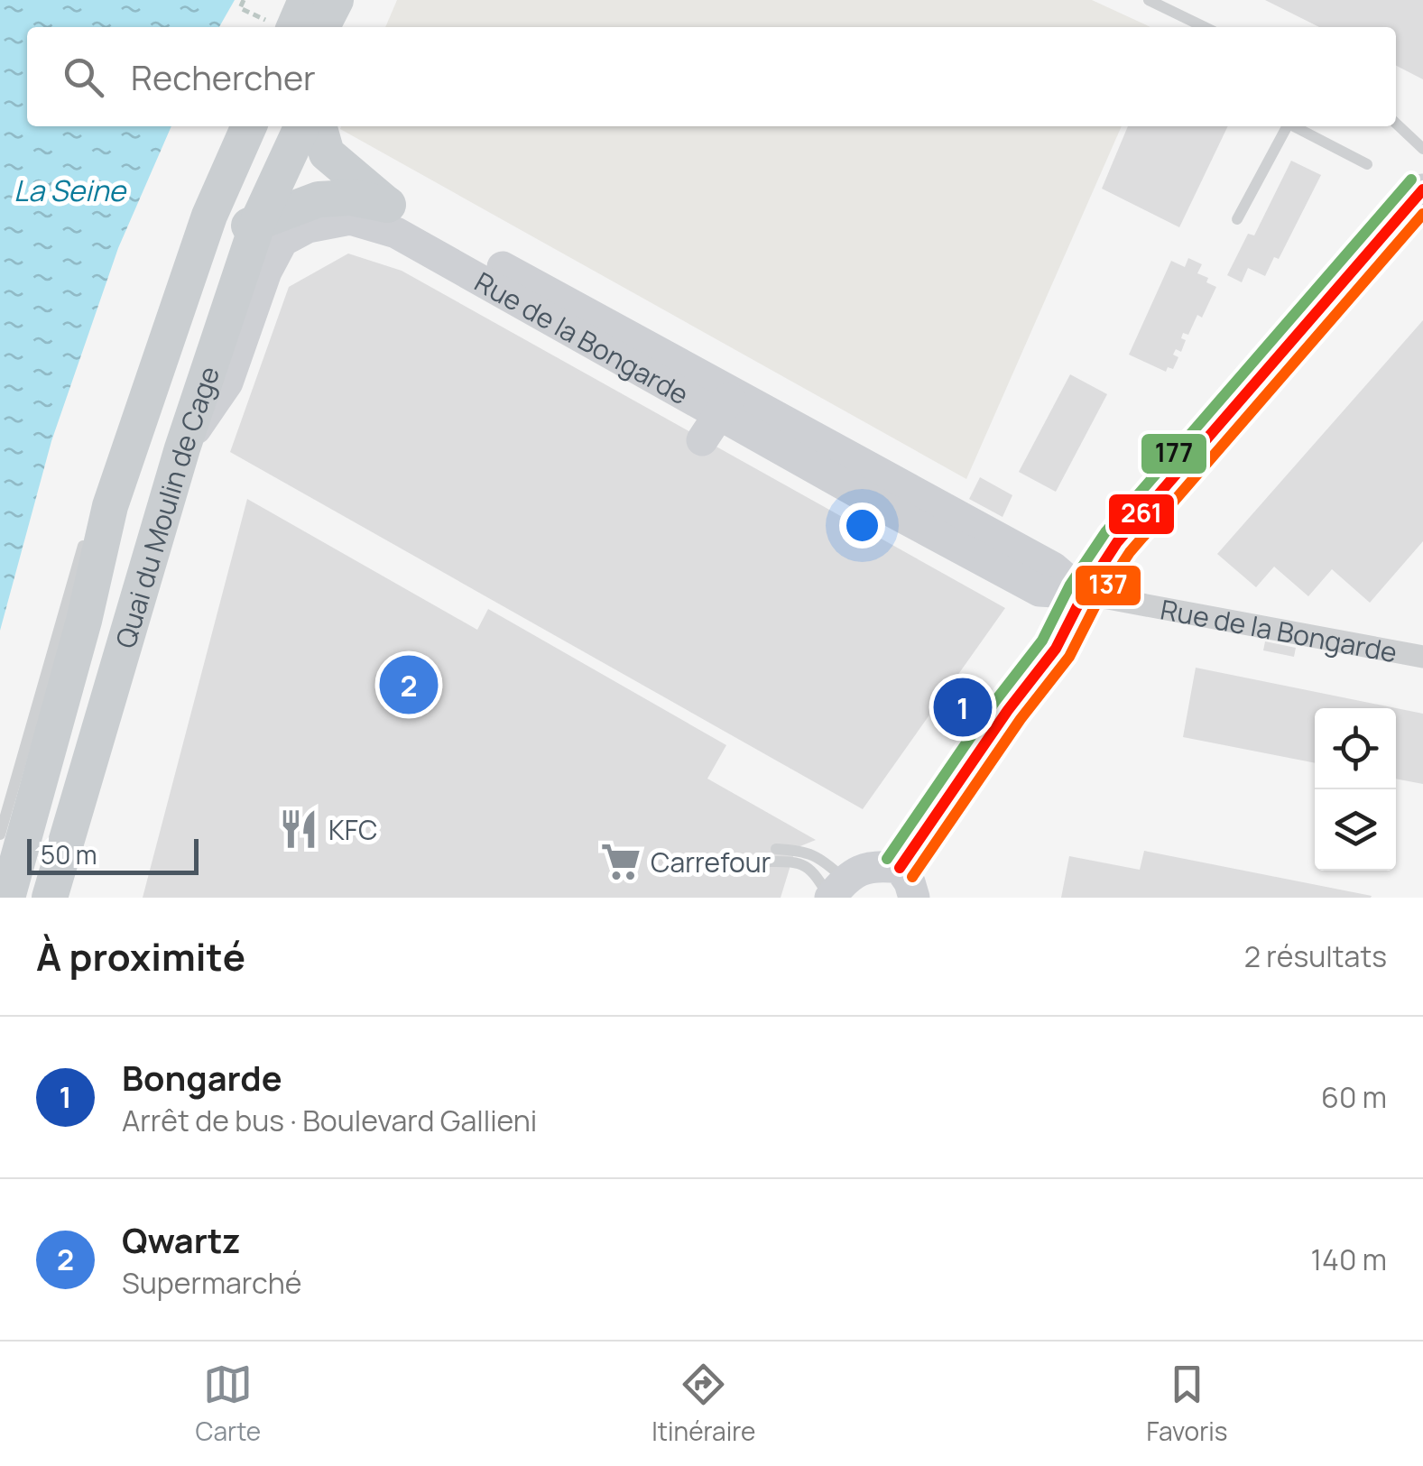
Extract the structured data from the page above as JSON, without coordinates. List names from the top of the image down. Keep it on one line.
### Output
{"streets":{"main road":["Quai du Moulin de Cage"],"street":["Rue de la Bongarde"]},"crossings":[["Rue de la Bongarde","Quai du Moulin de Cage"]],"water":["La Seine"],"places":{"restaurant":["KFC"],"supermarket":["Carrefour"]},"lines":["transit line 177","transit line 261","transit line 137"],"scale_bar":"50 m","page":{"search":"Rechercher","pins":["2","1"],"scale":"50 m","heading":["À proximité","2 résultats"],"list":[{"mark":"1","name":"Bongarde","note":"Arrêt de bus · Boulevard Gallieni","value":"60 m"},{"mark":"2","name":"Qwartz","note":"Supermarché","value":"140 m"}],"nav":["Carte","Itinéraire","Favoris"]}}
